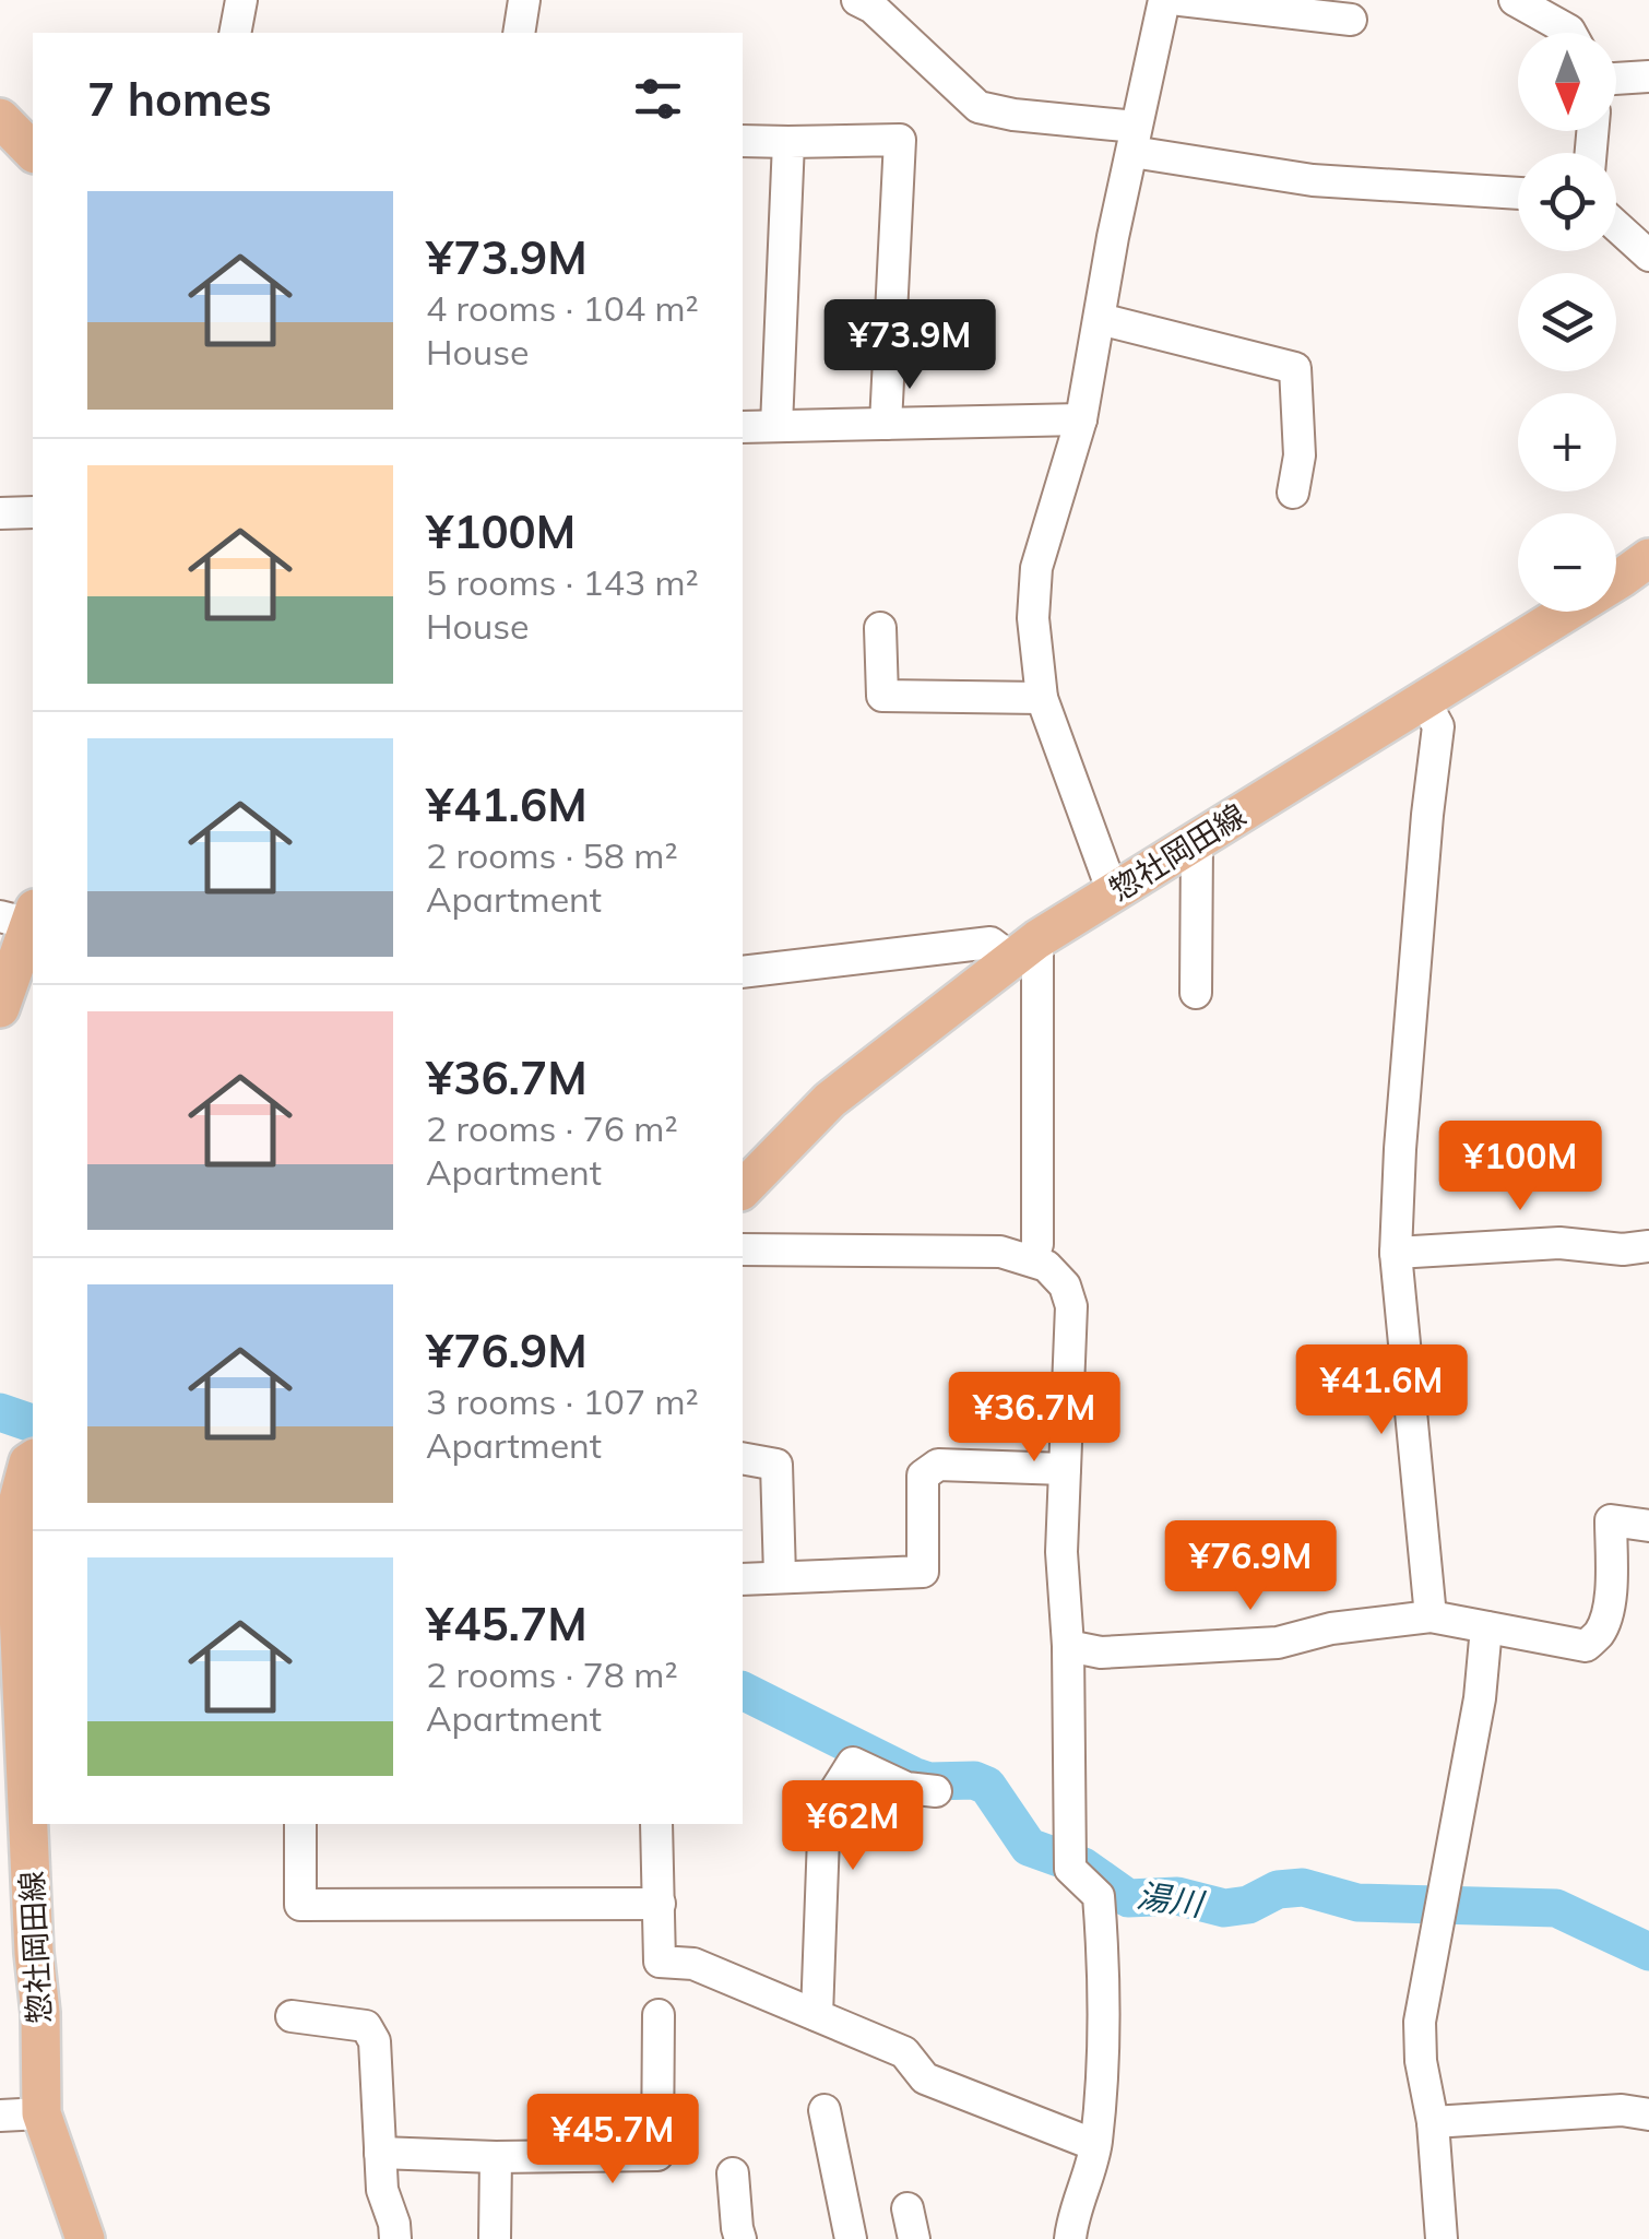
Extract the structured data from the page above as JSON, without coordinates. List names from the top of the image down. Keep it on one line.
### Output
{"streets":{"main road":["惣社岡田線"]},"water":["湯川"],"north":"bottom","page":{"map_buttons":["+","−"],"heading":"7 homes","list":[{"name":"¥73.9M","note":"4 rooms · 104 m² · House"},{"name":"¥100M","note":"5 rooms · 143 m² · House"},{"name":"¥41.6M","note":"2 rooms · 58 m² · Apartment"},{"name":"¥36.7M","note":"2 rooms · 76 m² · Apartment"},{"name":"¥76.9M","note":"3 rooms · 107 m² · Apartment"},{"name":"¥45.7M","note":"2 rooms · 78 m² · Apartment"}],"price":["¥73.9M","¥100M","¥41.6M","¥36.7M","¥76.9M","¥62M","¥45.7M"]}}
